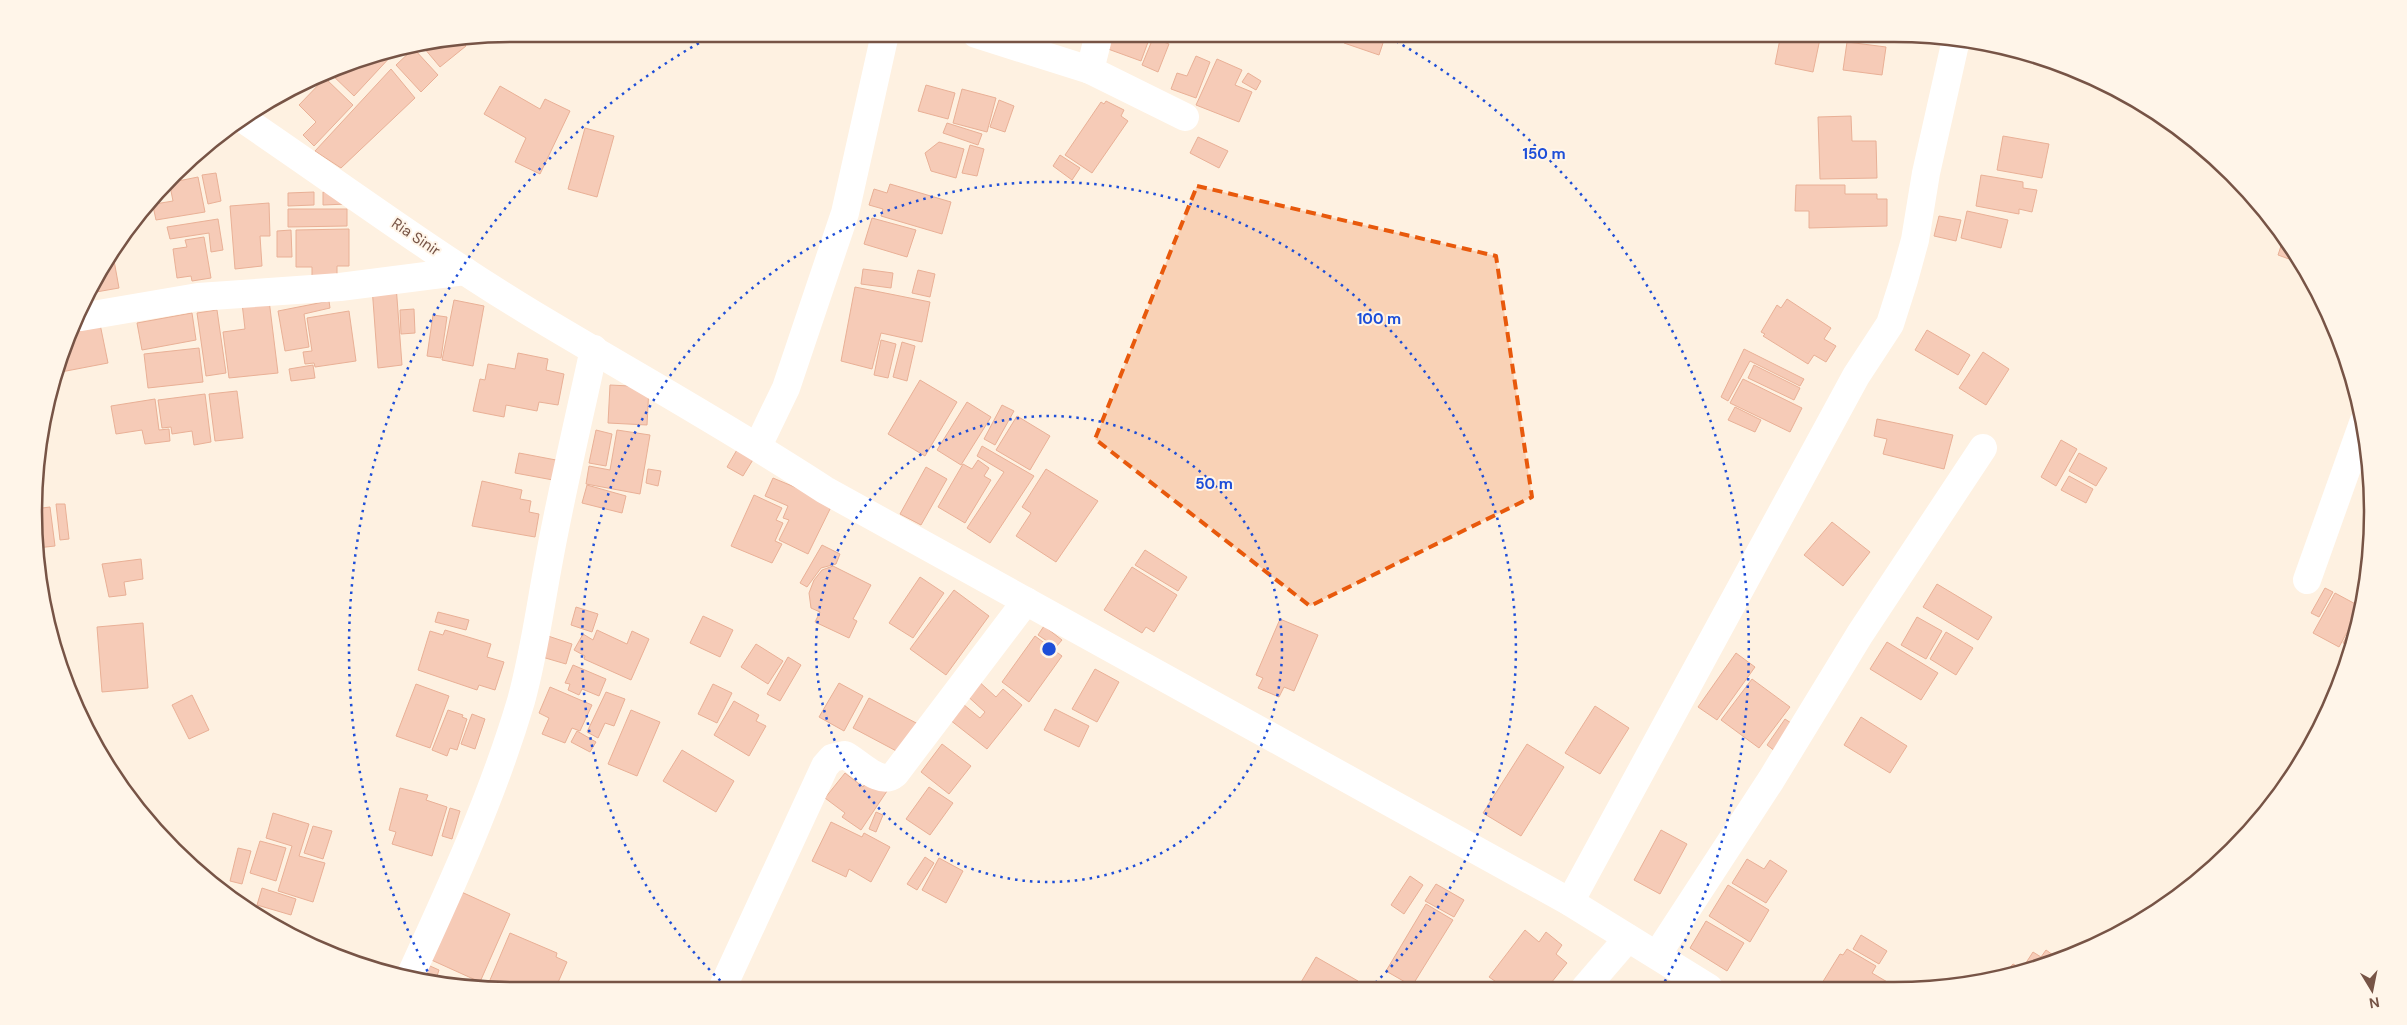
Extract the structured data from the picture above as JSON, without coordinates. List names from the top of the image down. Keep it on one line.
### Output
{"streets":{"street":["Ria Sinir"]},"north":"bottom","rings":["150 m","100 m","50 m"]}
